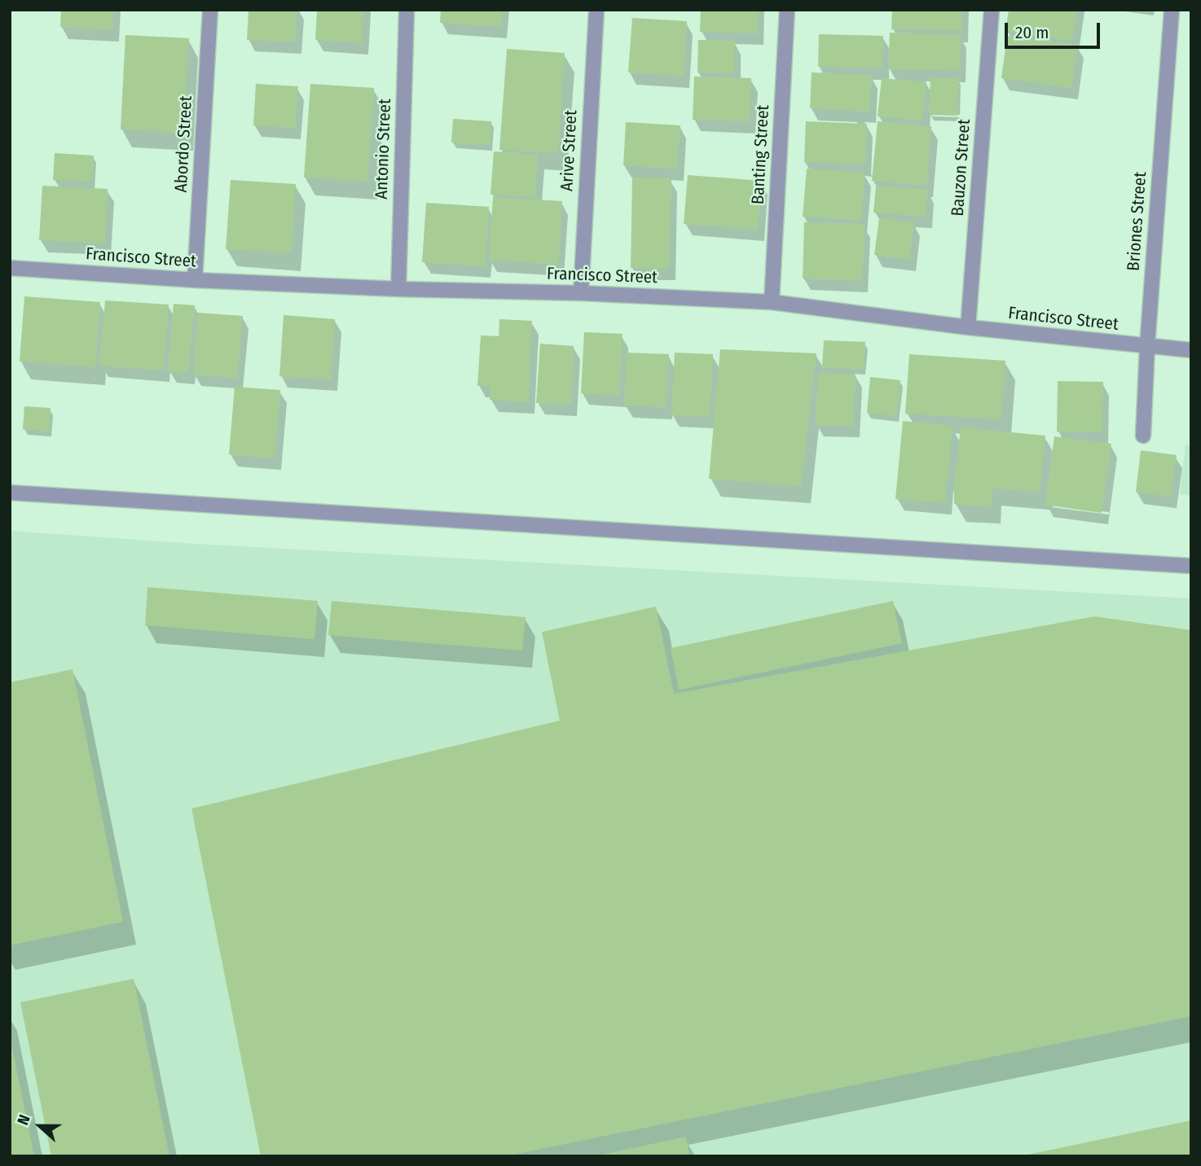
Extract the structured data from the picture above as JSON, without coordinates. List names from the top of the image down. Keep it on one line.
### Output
{"streets":{"street":["Abordo Street","Antonio Street","Arive Street","Banting Street","Bauzon Street","Briones Street","Francisco Street"]},"crossings":[["Abordo Street","Francisco Street"],["Antonio Street","Francisco Street"],["Arive Street","Francisco Street"],["Banting Street","Francisco Street"],["Bauzon Street","Francisco Street"],["Briones Street","Francisco Street"]],"scale_bar":"20 m","north":"left"}
